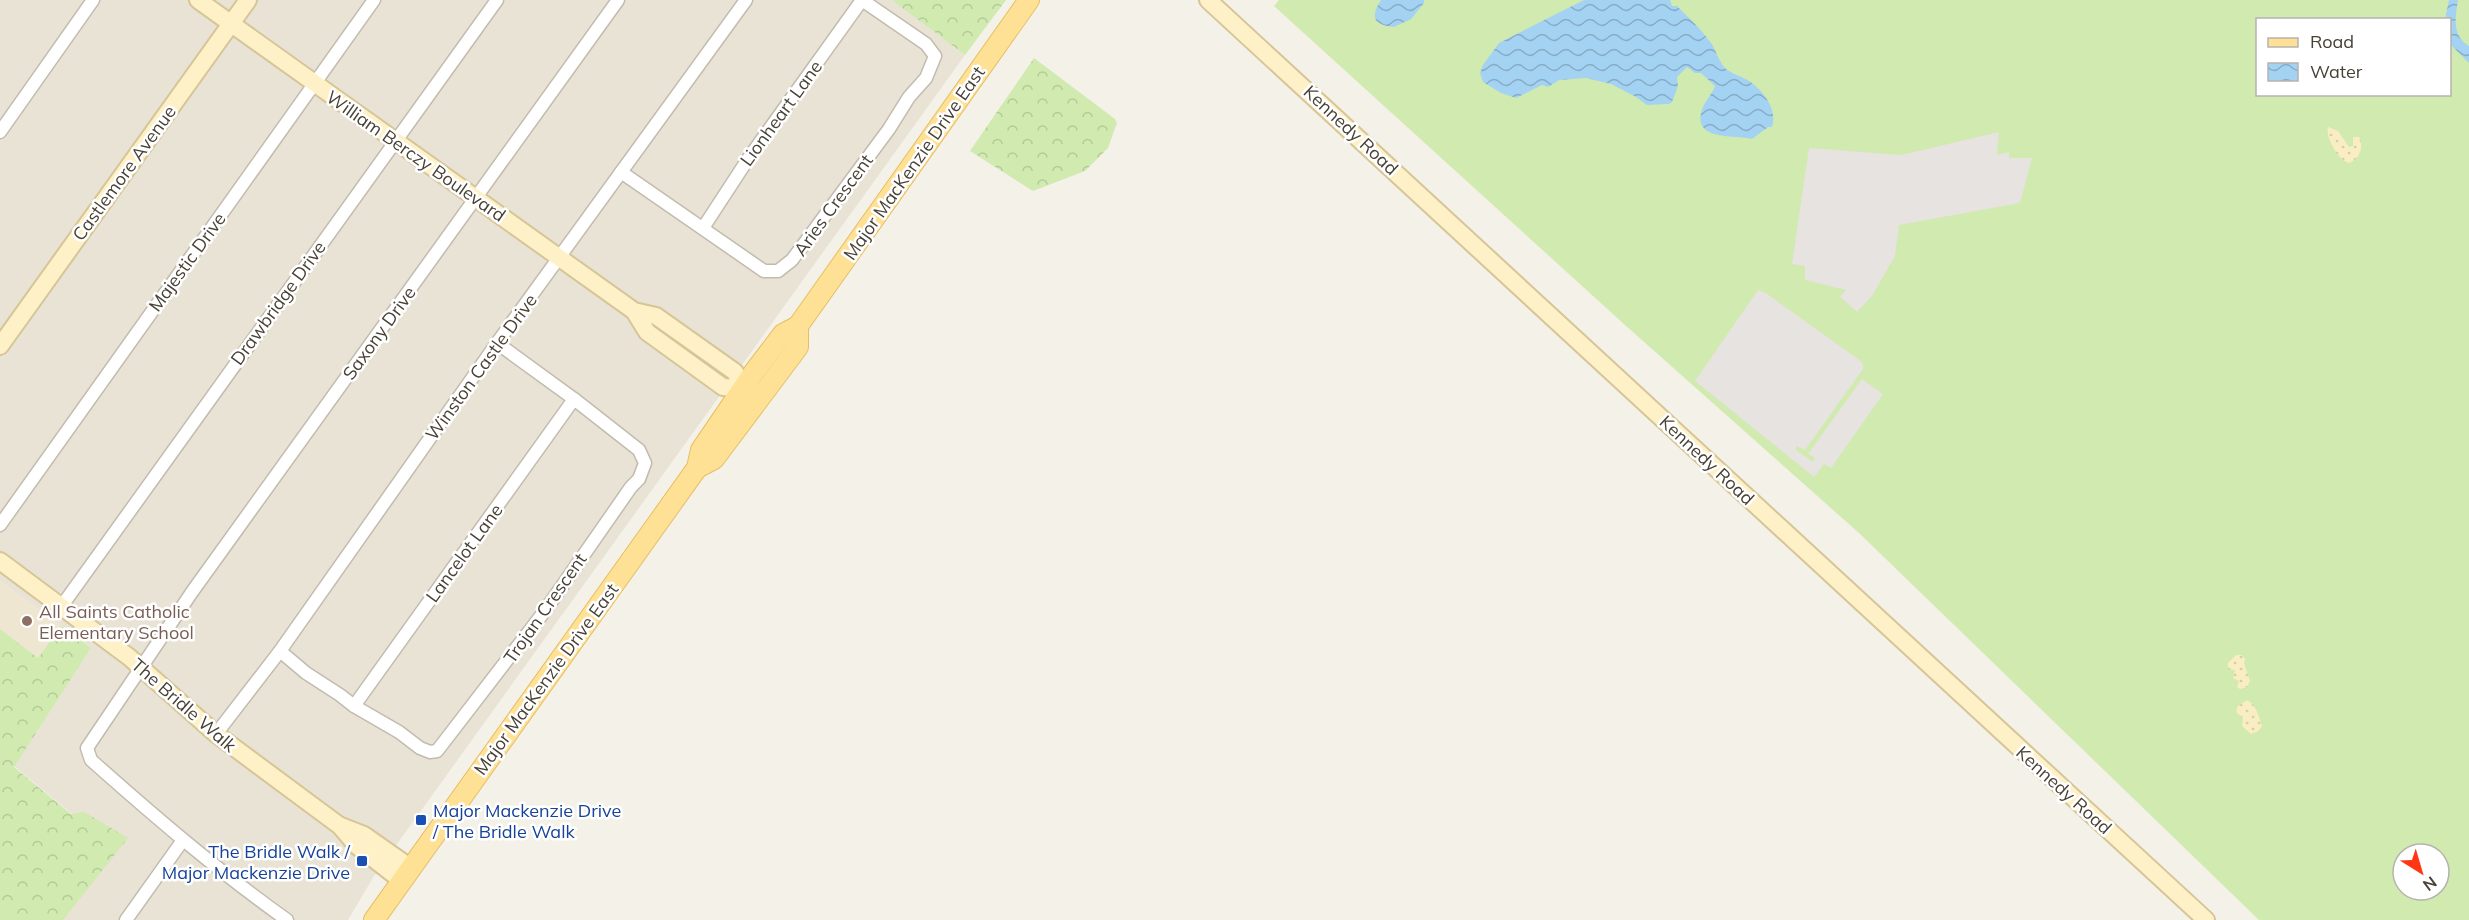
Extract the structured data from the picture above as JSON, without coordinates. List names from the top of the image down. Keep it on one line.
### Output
{"streets":{"main road":["Major MacKenzie Drive East"],"street":["Lionheart Lane","Kennedy Road","William Berczy Boulevard","Castlemore Avenue","Aries Crescent","Majestic Drive","Drawbridge Drive","Saxony Drive","Winston Castle Drive","Lancelot Lane","Trojan Crescent","The Bridle Walk"]},"crossings":[["Lionheart Lane","Aries Crescent"],["William Berczy Boulevard","Major MacKenzie Drive East"],["William Berczy Boulevard","Castlemore Avenue"],["William Berczy Boulevard","Majestic Drive"],["William Berczy Boulevard","Drawbridge Drive"],["William Berczy Boulevard","Saxony Drive"],["William Berczy Boulevard","Winston Castle Drive"],["Major MacKenzie Drive East","The Bridle Walk"],["Aries Crescent","Winston Castle Drive"],["Drawbridge Drive","The Bridle Walk"],["Saxony Drive","The Bridle Walk"],["Winston Castle Drive","Trojan Crescent"],["Winston Castle Drive","The Bridle Walk"],["Lancelot Lane","Trojan Crescent"]],"places":{"other":["All Saints Catholic Elementary School"],"transit":["Major Mackenzie Drive / The Bridle Walk","The Bridle Walk / Major Mackenzie Drive"]},"legend":["Road","Water"],"north":"bottom right"}
